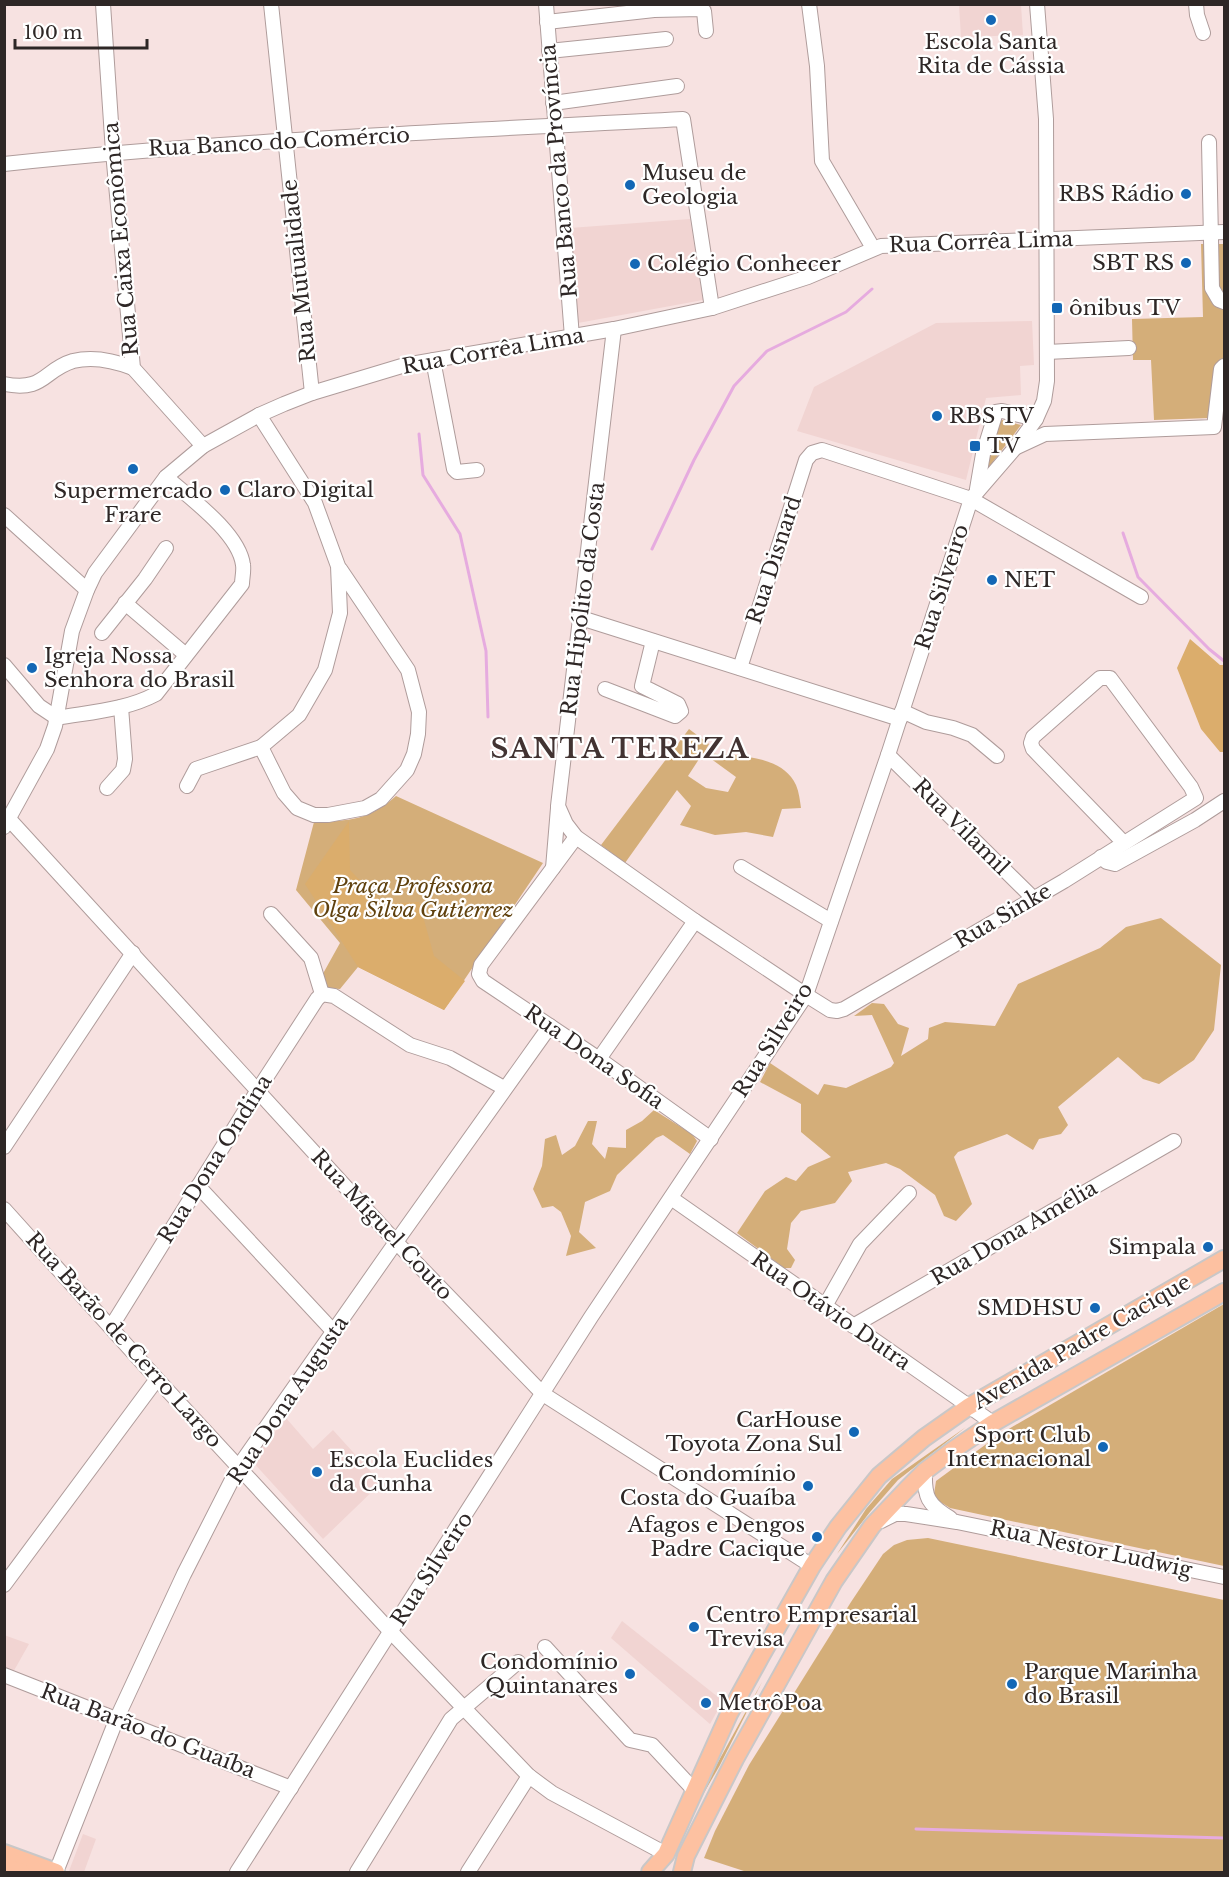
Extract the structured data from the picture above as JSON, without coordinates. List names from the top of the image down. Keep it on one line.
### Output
{"streets":{"main road":["Avenida Padre Cacique"],"street":["Rua Banco do Comércio","Rua Banco da Província","Rua Caixa Econômica","Rua Corrêa Lima","Rua Mutualidade","Rua Disnard","Rua Silveiro","Rua Hipólito da Costa","Rua Vilamil","Rua Sinke","Rua Dona Sofia","Rua Dona Ondina","Rua Miguel Couto","Rua Dona Amélia","Rua Otávio Dutra","Rua Barão de Cerro Largo","Rua Dona Augusta","Rua Nestor Ludwig","Rua Barão do Guaíba"]},"crossings":[["Rua Banco do Comércio","Rua Banco da Província"],["Rua Banco do Comércio","Rua Caixa Econômica"],["Rua Banco do Comércio","Rua Corrêa Lima"],["Rua Banco do Comércio","Rua Mutualidade"],["Rua Banco da Província","Rua Corrêa Lima"],["Rua Caixa Econômica","Rua Corrêa Lima"],["Rua Corrêa Lima","Rua Mutualidade"],["Rua Corrêa Lima","Rua Silveiro"],["Rua Corrêa Lima","Rua Hipólito da Costa"],["Rua Corrêa Lima","Rua Miguel Couto"],["Rua Disnard","Rua Silveiro"],["Rua Silveiro","Rua Vilamil"],["Rua Silveiro","Rua Sinke"],["Rua Silveiro","Rua Dona Sofia"],["Rua Silveiro","Rua Miguel Couto"],["Rua Silveiro","Rua Otávio Dutra"],["Rua Silveiro","Rua Barão de Cerro Largo"],["Rua Silveiro","Rua Barão do Guaíba"],["Rua Hipólito da Costa","Rua Dona Sofia"],["Rua Vilamil","Rua Sinke"],["Rua Dona Sofia","Rua Dona Augusta"],["Rua Dona Ondina","Rua Miguel Couto"],["Rua Dona Ondina","Rua Barão de Cerro Largo"],["Rua Miguel Couto","Avenida Padre Cacique"],["Rua Miguel Couto","Rua Dona Augusta"],["Rua Dona Amélia","Rua Otávio Dutra"],["Rua Otávio Dutra","Avenida Padre Cacique"],["Rua Barão de Cerro Largo","Avenida Padre Cacique"],["Rua Barão de Cerro Largo","Rua Dona Augusta"],["Avenida Padre Cacique","Rua Nestor Ludwig"],["Rua Dona Augusta","Rua Barão do Guaíba"]],"districts":["SANTA TEREZA"],"parks":["Praça Professora Olga Silva Gutierrez"],"places":{"other":["Escola Santa Rita de Cássia","Museu de Geologia","RBS Rádio","SBT RS","Colégio Conhecer","RBS TV","Supermercado Frare","Claro Digital","NET","Igreja Nossa Senhora do Brasil","Simpala","SMDHSU","CarHouse Toyota Zona Sul","Sport Club Internacional","Escola Euclides da Cunha","Condomínio Costa do Guaíba","Afagos e Dengos Padre Cacique","Centro Empresarial Trevisa","Condomínio Quintanares","Parque Marinha do Brasil","MetrôPoa"],"transit":["ônibus TV","TV"]},"scale_bar":"100 m"}
